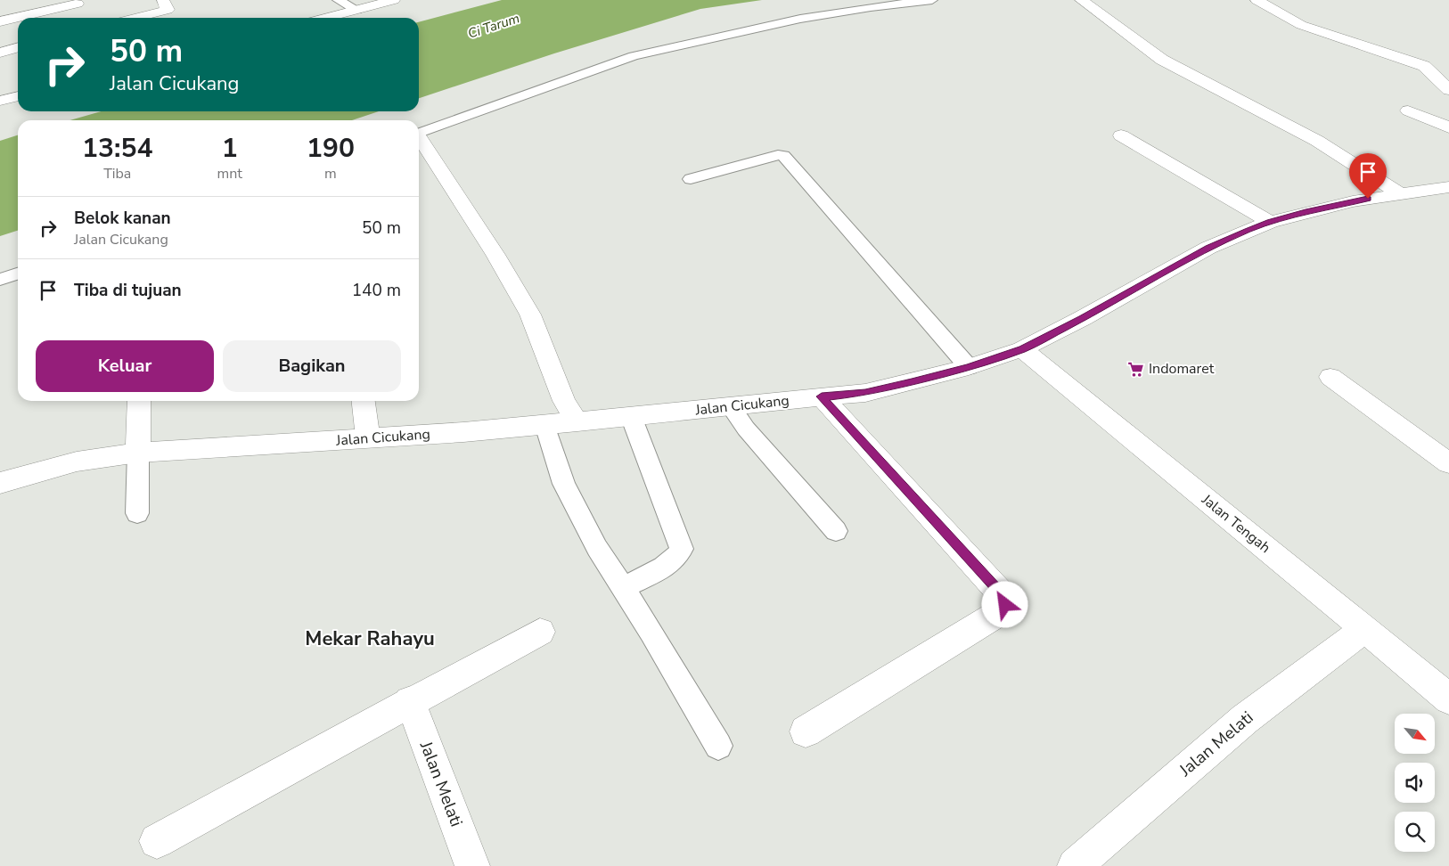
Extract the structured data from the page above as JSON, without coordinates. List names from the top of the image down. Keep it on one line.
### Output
{"streets":{"street":["Jalan Cicukang","Jalan Tengah","Jalan Melati"]},"crossings":[["Jalan Cicukang","Jalan Tengah"],["Jalan Tengah","Jalan Melati"]],"districts":["Mekar Rahayu"],"water":["Ci Tarum"],"places":{"supermarket":["Indomaret"]},"north":"bottom right","page":{"turn":["50 m","Jalan Cicukang"],"eta":["13:54","Tiba","1","mnt","190","m"],"list":[{"name":"Belok kanan","note":"Jalan Cicukang","value":"50 m"},{"name":"Tiba di tujuan","value":"140 m"}],"buttons":["Keluar","Bagikan"]}}
